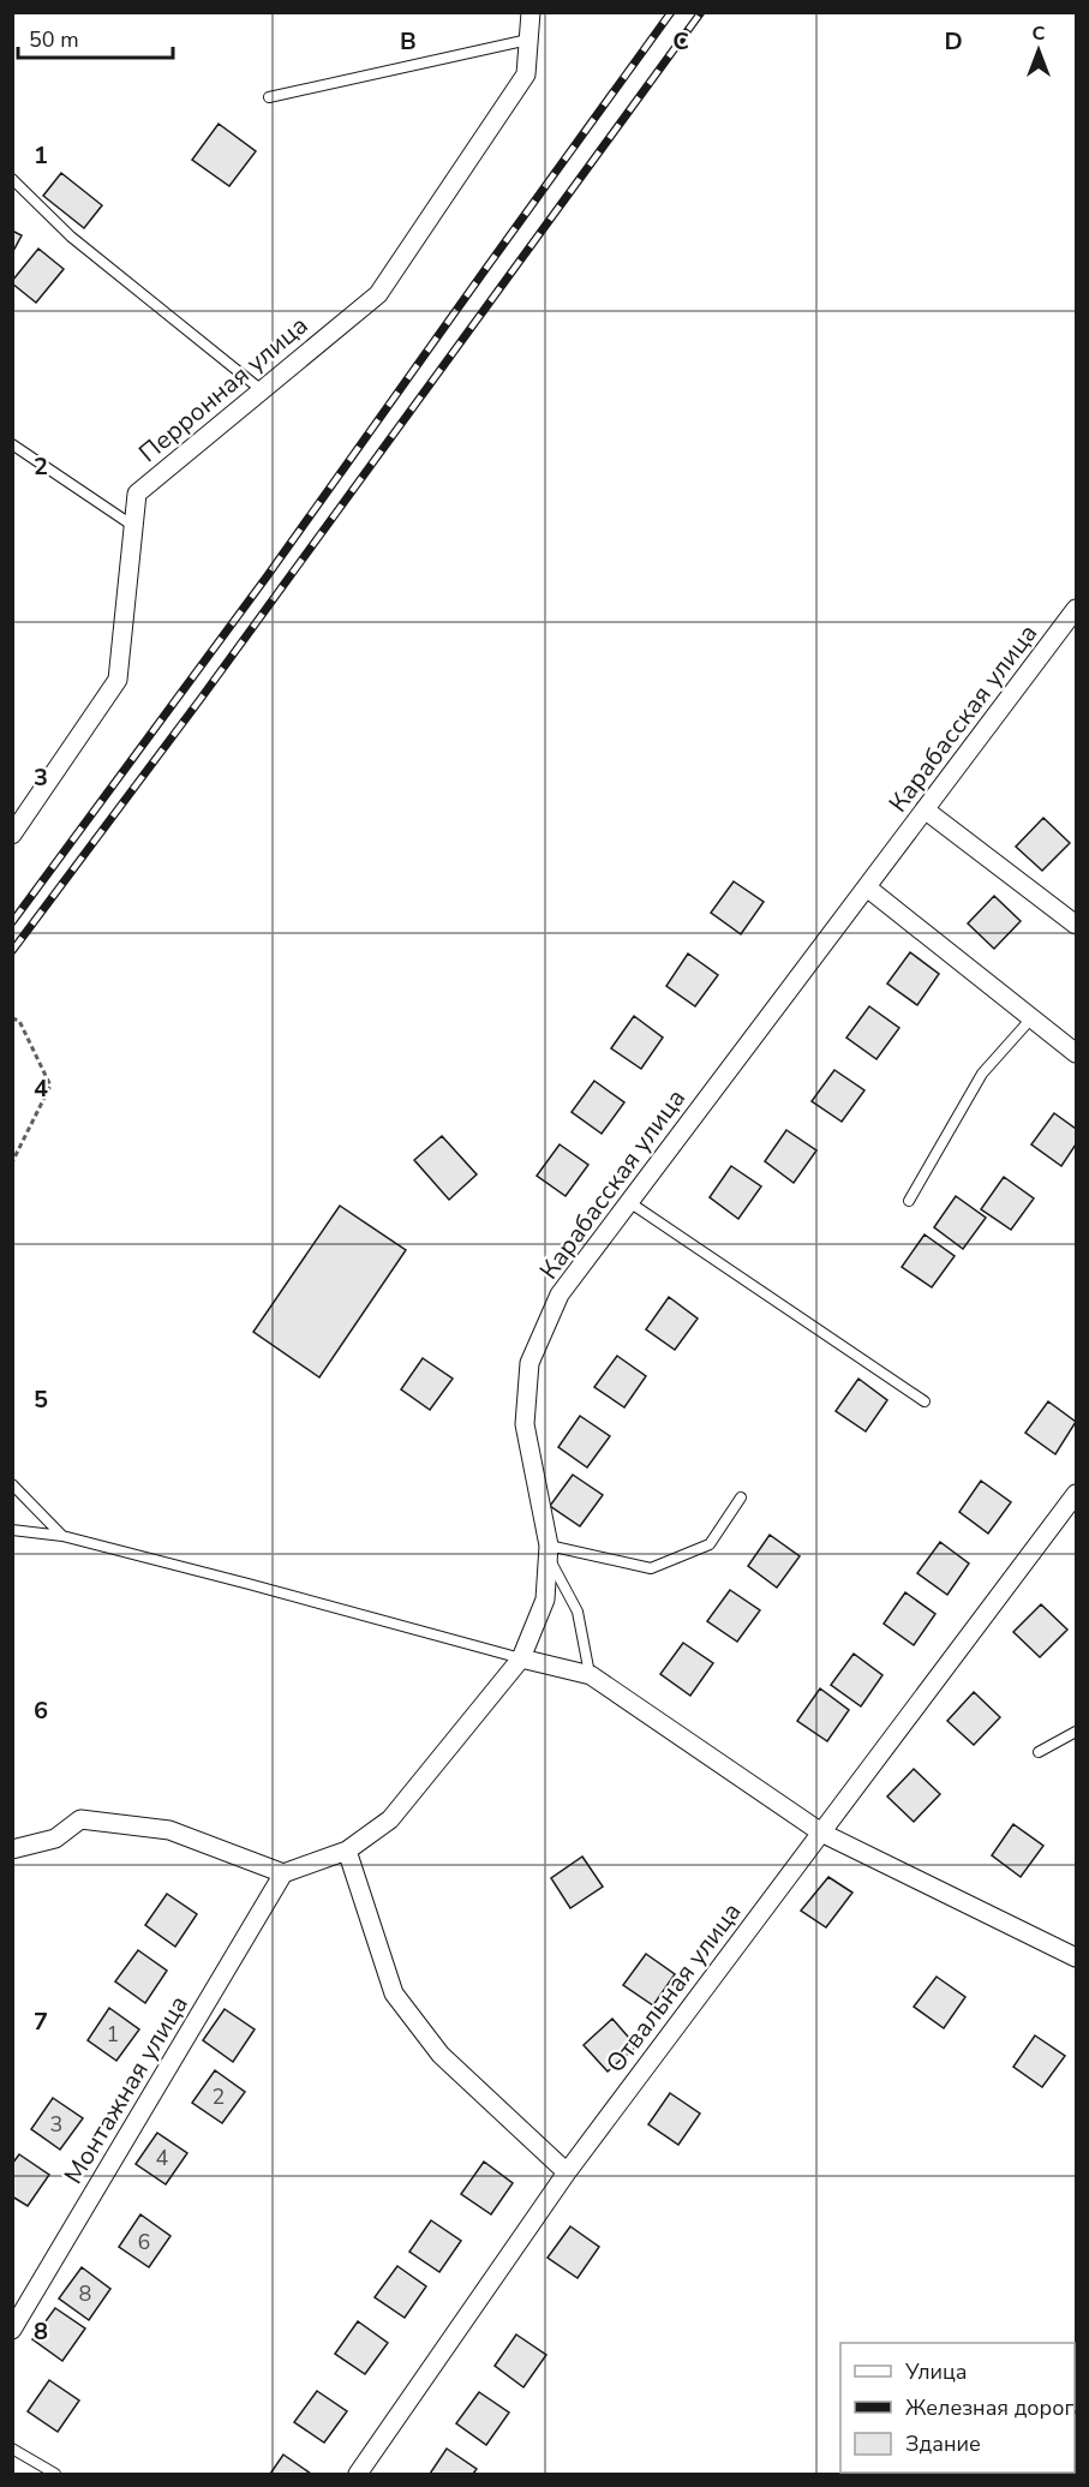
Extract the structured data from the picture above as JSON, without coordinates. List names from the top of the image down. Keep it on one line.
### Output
{"streets":{"street":["Перронная улица","Карабасская улица","Отвальная улица","Монтажная улица"]},"crossings":[["Карабасская улица","Монтажная улица"]],"house_numbers":["1","2","3","4","6","8"],"legend":["Улица","Железная дорога","Здание"],"scale_bar":"50 m","north":"top","grid":{"columns":["B","C","D"],"rows":["1","2","3","4","5","6","7","8"]}}
